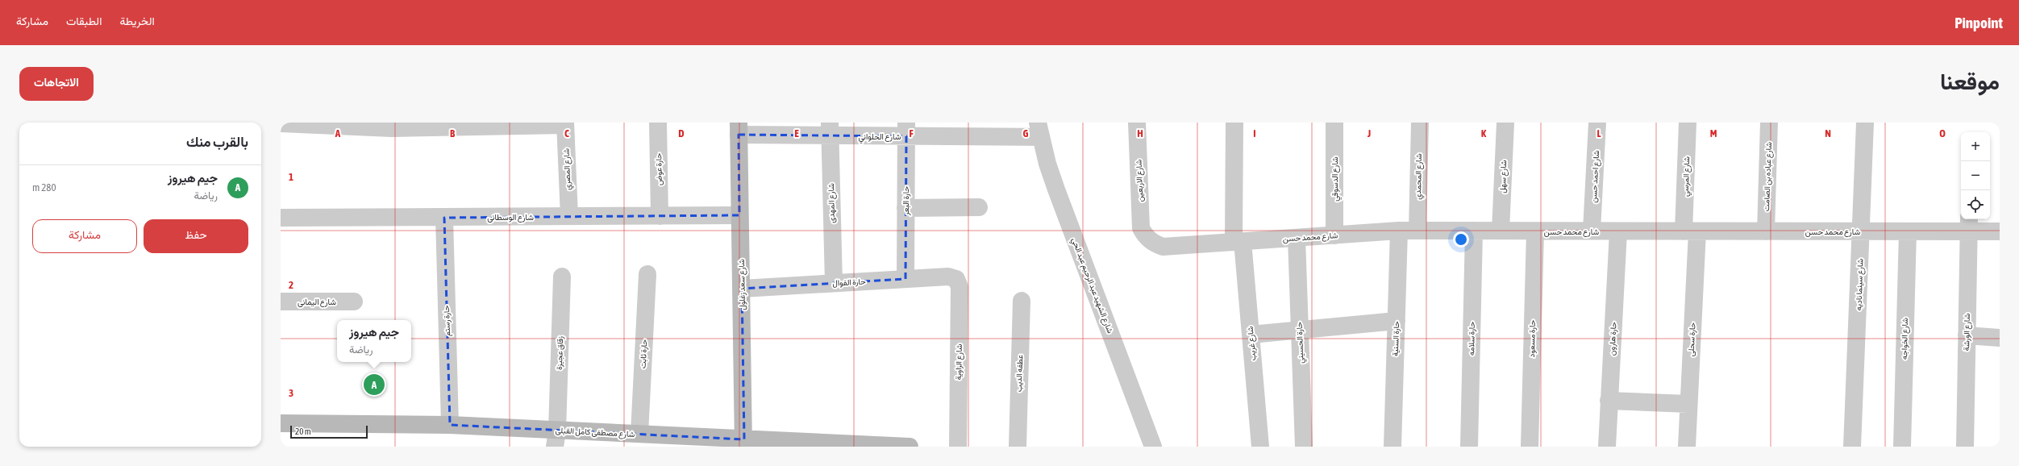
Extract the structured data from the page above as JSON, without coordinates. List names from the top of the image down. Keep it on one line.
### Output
{"streets":{"main road":["شارع سعد زغلول","شارع مصطفى كامل القبلى"],"street":["شارع الحلواني","شارع المصري","حارة عوض","شارع المحمدي","شارع سهل","شارع احمد حسن","شارع المرسي","شارع عباده بن الصامت","شارع الدسوقي","شارع الاربعين","حارة البعر","شارع المهدى","شارع الوسطانى","شارع محمد حسن","حارة الفوال","شارع سينما ناديه","شارع الشهيد عبد الرحيم عبد الحي","شارع اليمانى","حارة رستم","شارع الورشة","حارة السنية","حارة سلامه","حارة مسعود","حارة هارون","شارع الخواجه","حارة سحلى","حارة الحسيني","شارع غريب","زقاق عجيزة","حارة ثابت","شارع الزاوية","عطفه الديب"]},"crossings":[["شارع الحلواني","حارة البعر"],["شارع الحلواني","شارع المهدى"],["شارع الحلواني","شارع سعد زغلول"],["شارع الحلواني","شارع الشهيد عبد الرحيم عبد الحي"],["شارع المصري","شارع الوسطانى"],["حارة عوض","شارع الوسطانى"],["شارع المحمدي","شارع محمد حسن"],["شارع سهل","شارع محمد حسن"],["شارع احمد حسن","شارع محمد حسن"],["شارع المرسي","شارع محمد حسن"],["شارع المرسي","حارة سحلى"],["شارع عباده بن الصامت","شارع محمد حسن"],["شارع الدسوقي","شارع محمد حسن"],["شارع الاربعين","شارع محمد حسن"],["حارة البعر","حارة الفوال"],["شارع المهدى","حارة الفوال"],["شارع الوسطانى","شارع سعد زغلول"],["شارع الوسطانى","حارة رستم"],["شارع محمد حسن","شارع سينما ناديه"],["شارع محمد حسن","شارع الورشة"],["شارع محمد حسن","حارة السنية"],["شارع محمد حسن","حارة سلامه"],["شارع محمد حسن","حارة مسعود"],["شارع محمد حسن","حارة هارون"],["شارع محمد حسن","شارع الخواجه"],["شارع محمد حسن","حارة سحلى"],["شارع محمد حسن","حارة الحسيني"],["شارع محمد حسن","شارع غريب"],["حارة الفوال","شارع سعد زغلول"],["حارة الفوال","شارع الزاوية"],["شارع سعد زغلول","شارع مصطفى كامل القبلى"],["حارة رستم","شارع مصطفى كامل القبلى"],["زقاق عجيزة","شارع مصطفى كامل القبلى"],["حارة ثابت","شارع مصطفى كامل القبلى"]],"scale_bar":"20 m","page":{"header":"Pinpoint","nav":["الخريطة","الطبقات","مشاركة"],"title":"موقعنا","buttons":["الاتجاهات",["حفظ","مشاركة"]],"heading":"بالقرب منك","map_buttons":["+","−"],"list":[{"mark":"A","name":"جيم هيروز","note":"رياضة","value":"280 m"}],"popup":["جيم هيروز","رياضة"],"pins":"A","scale":"20 m"},"grid":{"columns":["A","B","C","D","E","F","G","H","I","J","K","L","M","N","O"],"rows":["1","2","3"]}}
